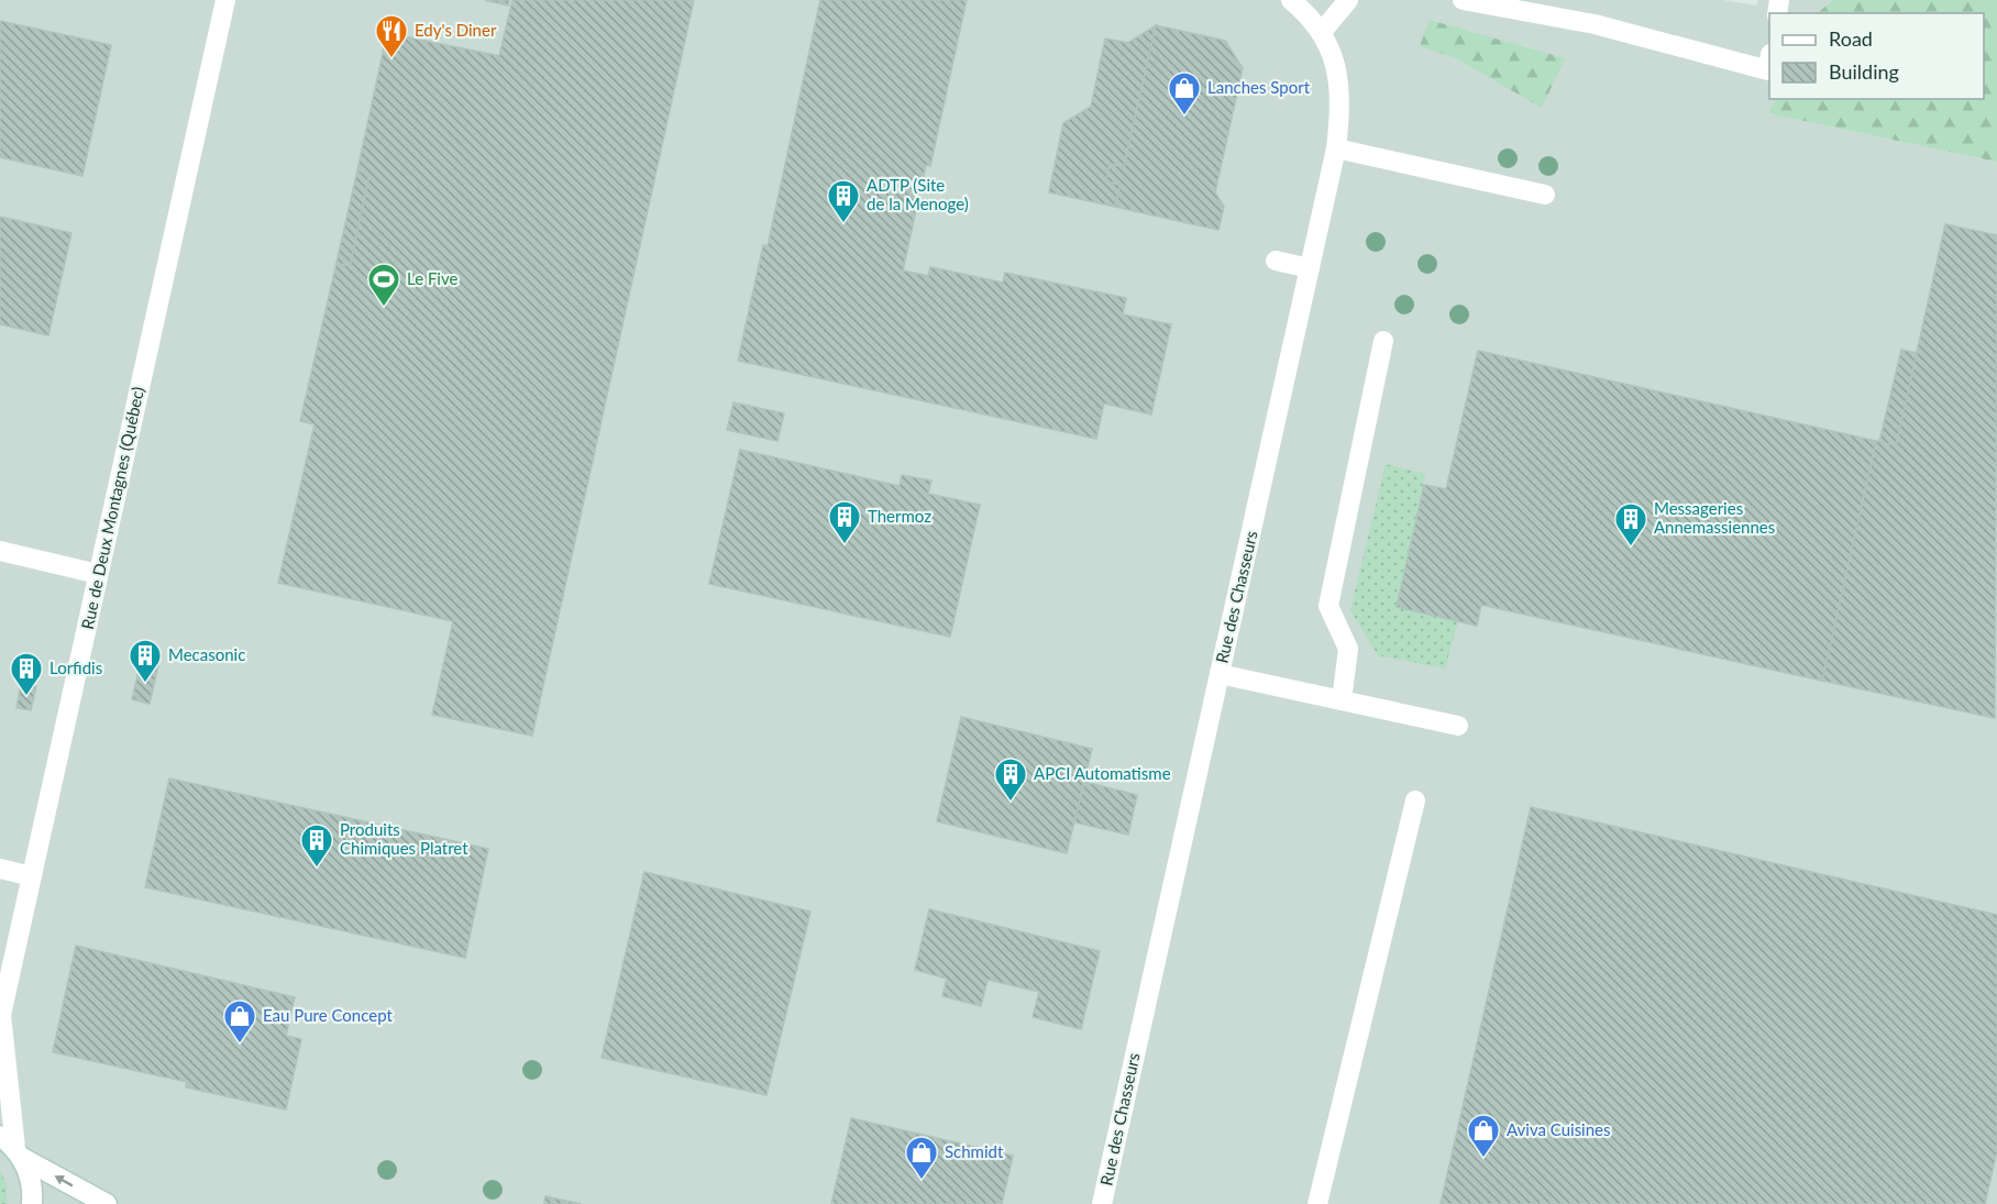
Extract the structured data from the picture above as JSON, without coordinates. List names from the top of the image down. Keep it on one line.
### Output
{"streets":{"street":["Rue de Deux Montagnes (Québec)","Rue des Chasseurs"]},"places":{"restaurant":["Edy's Diner"],"shop":["Lanches Sport","Eau Pure Concept","Aviva Cuisines","Schmidt"],"building":["ADTP (Site de la Menoge)","Thermoz","Messageries Annemassiennes","Mecasonic","Lorfidis","APCI Automatisme","Produits Chimiques Platret"],"sports":["Le Five"]},"legend":["Road","Building"]}
